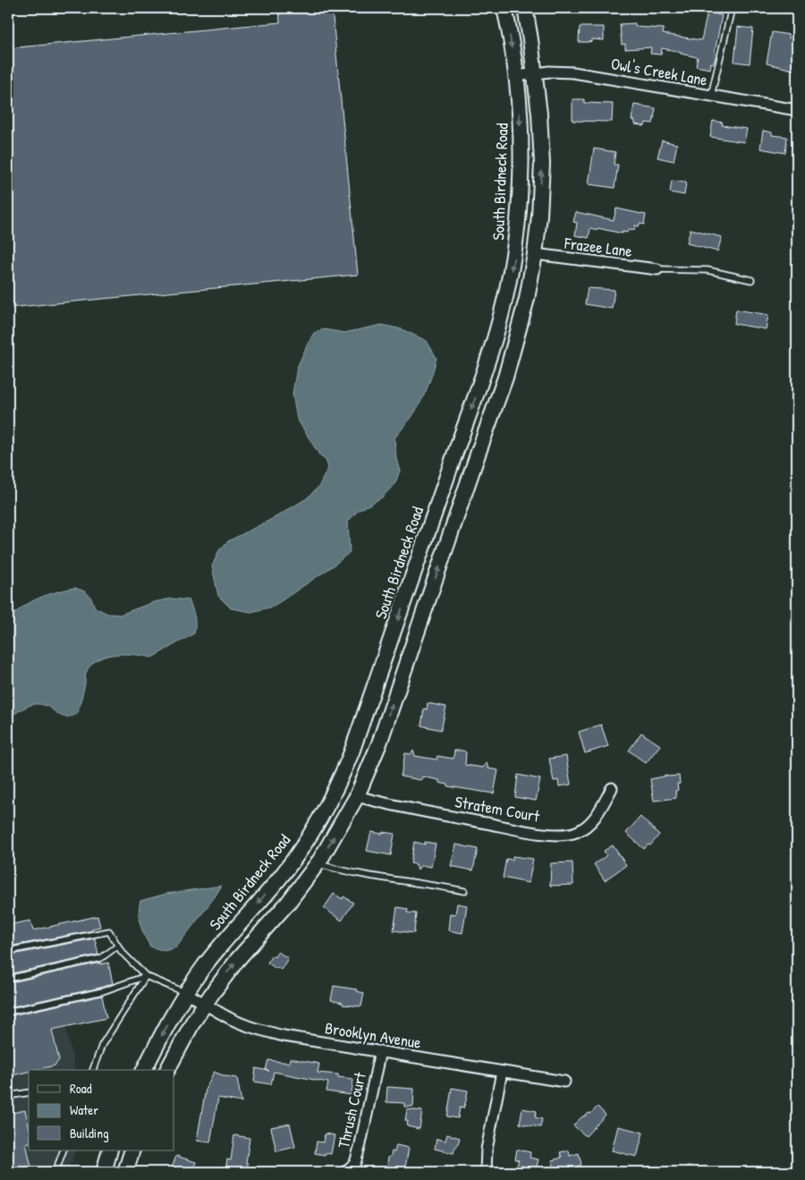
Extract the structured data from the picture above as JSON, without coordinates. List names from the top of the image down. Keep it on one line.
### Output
{"streets":{"main road":["South Birdneck Road"],"street":["Owl's Creek Lane","Frazee Lane","Stratem Court","Brooklyn Avenue","Thrush Court"]},"crossings":[["Owl's Creek Lane","South Birdneck Road"],["South Birdneck Road","Brooklyn Avenue"],["Brooklyn Avenue","Thrush Court"]],"legend":["Road","Water","Building"]}
